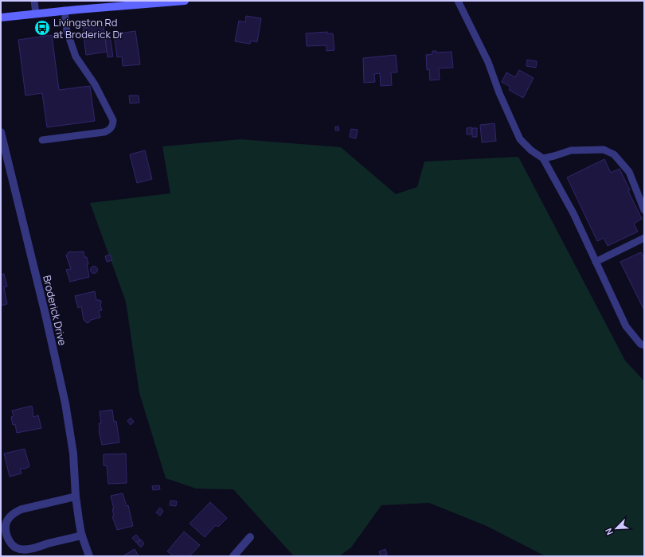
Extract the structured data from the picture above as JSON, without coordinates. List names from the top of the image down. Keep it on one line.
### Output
{"streets":{"street":["Broderick Drive"]},"places":{"bus stop":["Livingston Rd at Broderick Dr"]},"north":"bottom left"}
